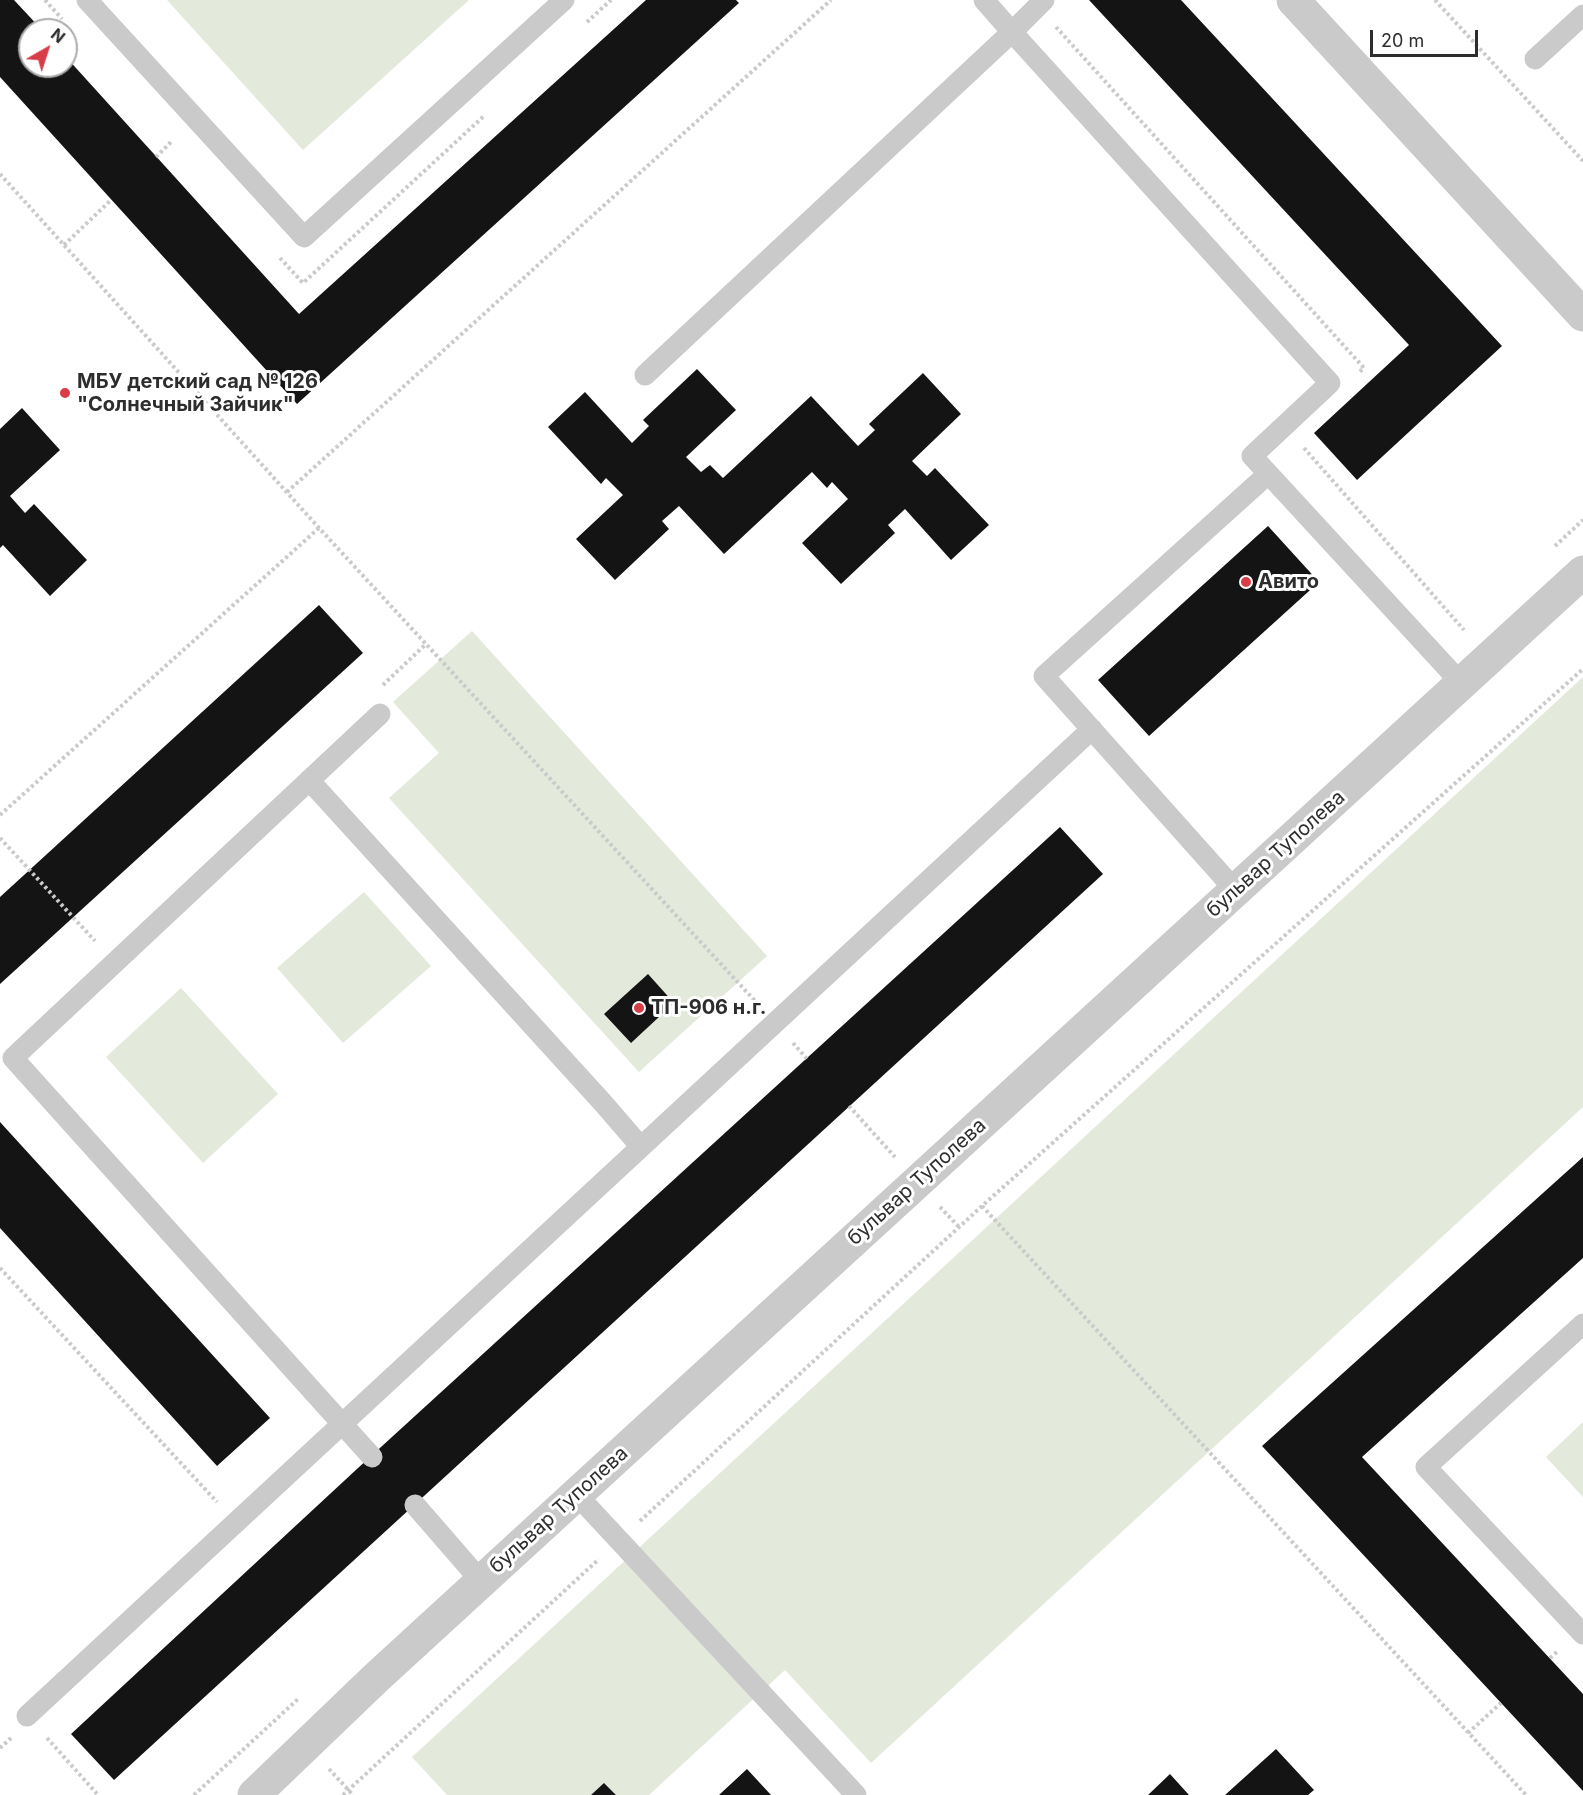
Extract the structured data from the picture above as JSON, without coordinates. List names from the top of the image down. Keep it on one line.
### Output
{"streets":{"street":["бульвар Туполева"]},"places":["МБУ детский сад № 126 \"Cолнечный Зайчик\"","Авито","ТП-906 н.г."],"scale_bar":"20 m","north":"top right"}
